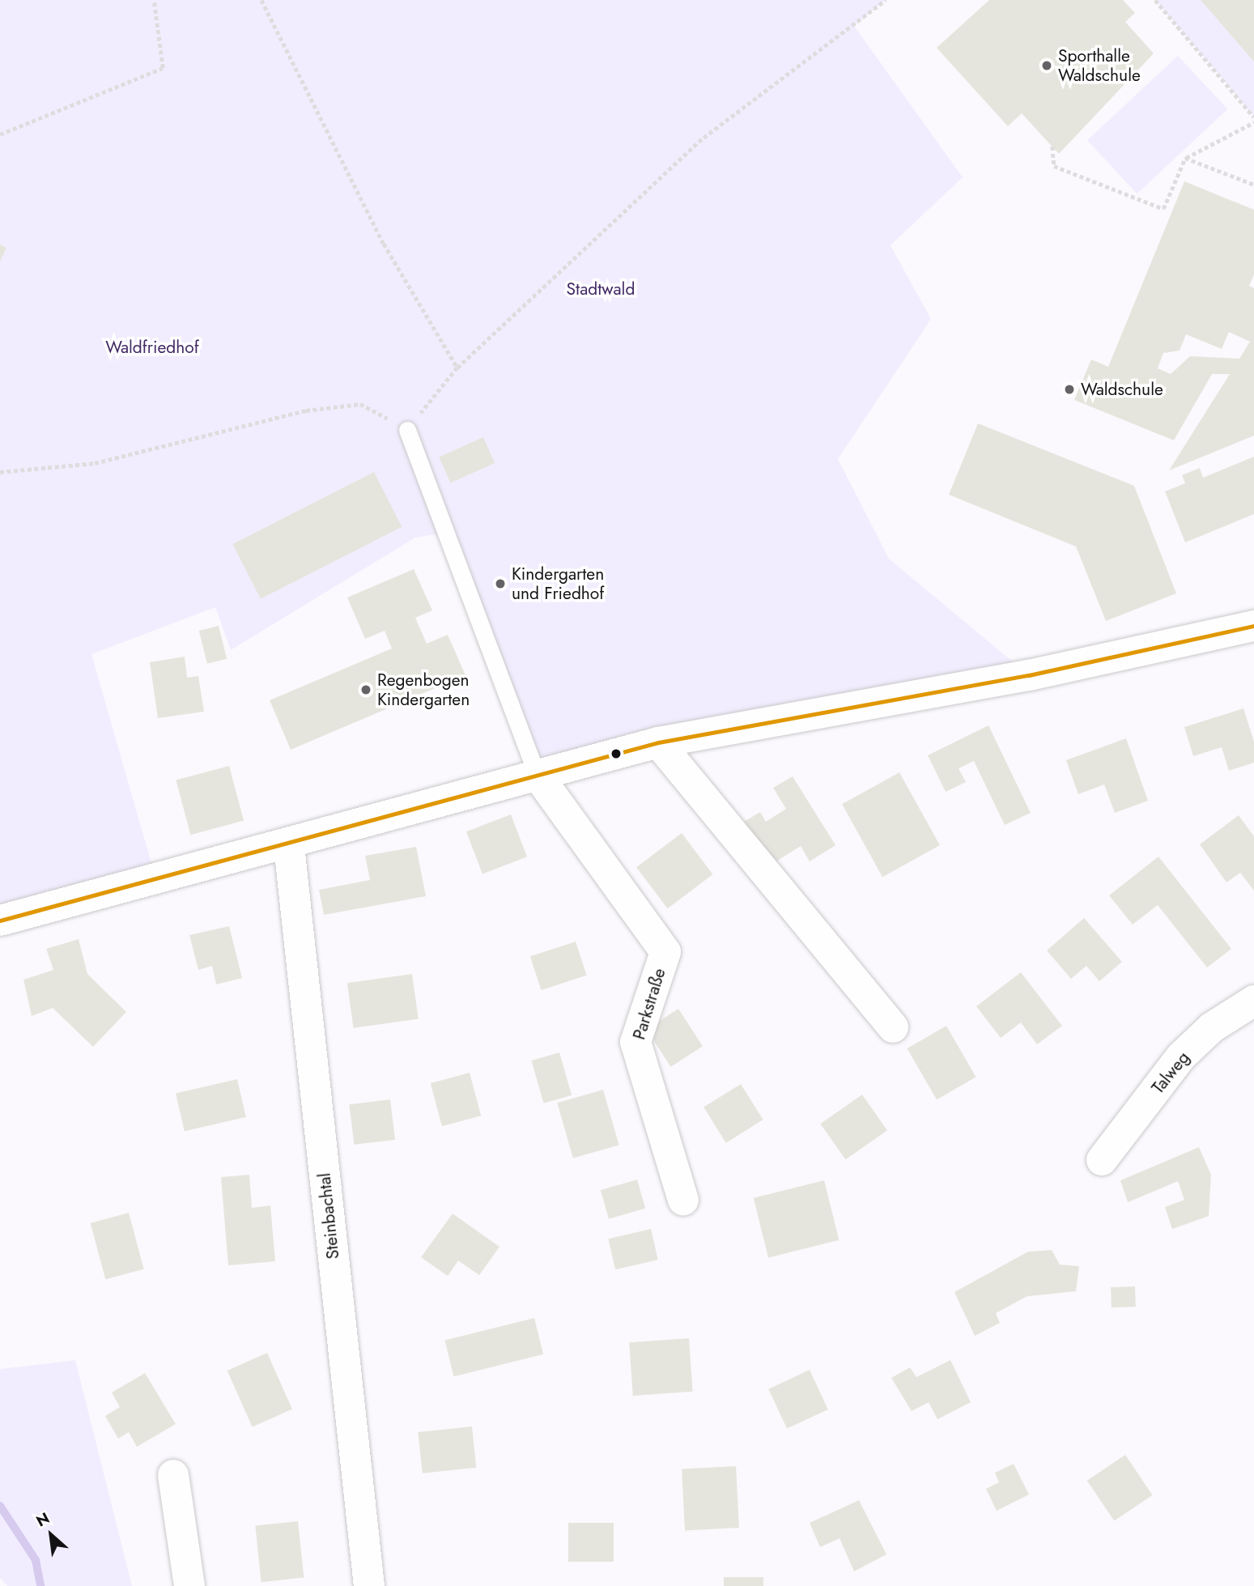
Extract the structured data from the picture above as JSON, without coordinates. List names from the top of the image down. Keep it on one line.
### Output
{"streets":{"street":["Parkstraße","Talweg","Steinbachtal"]},"parks":["Stadtwald","Waldfriedhof"],"places":["Sporthalle Waldschule","Waldschule","Kindergarten und Friedhof","Regenbogen Kindergarten"],"north":"top left"}
